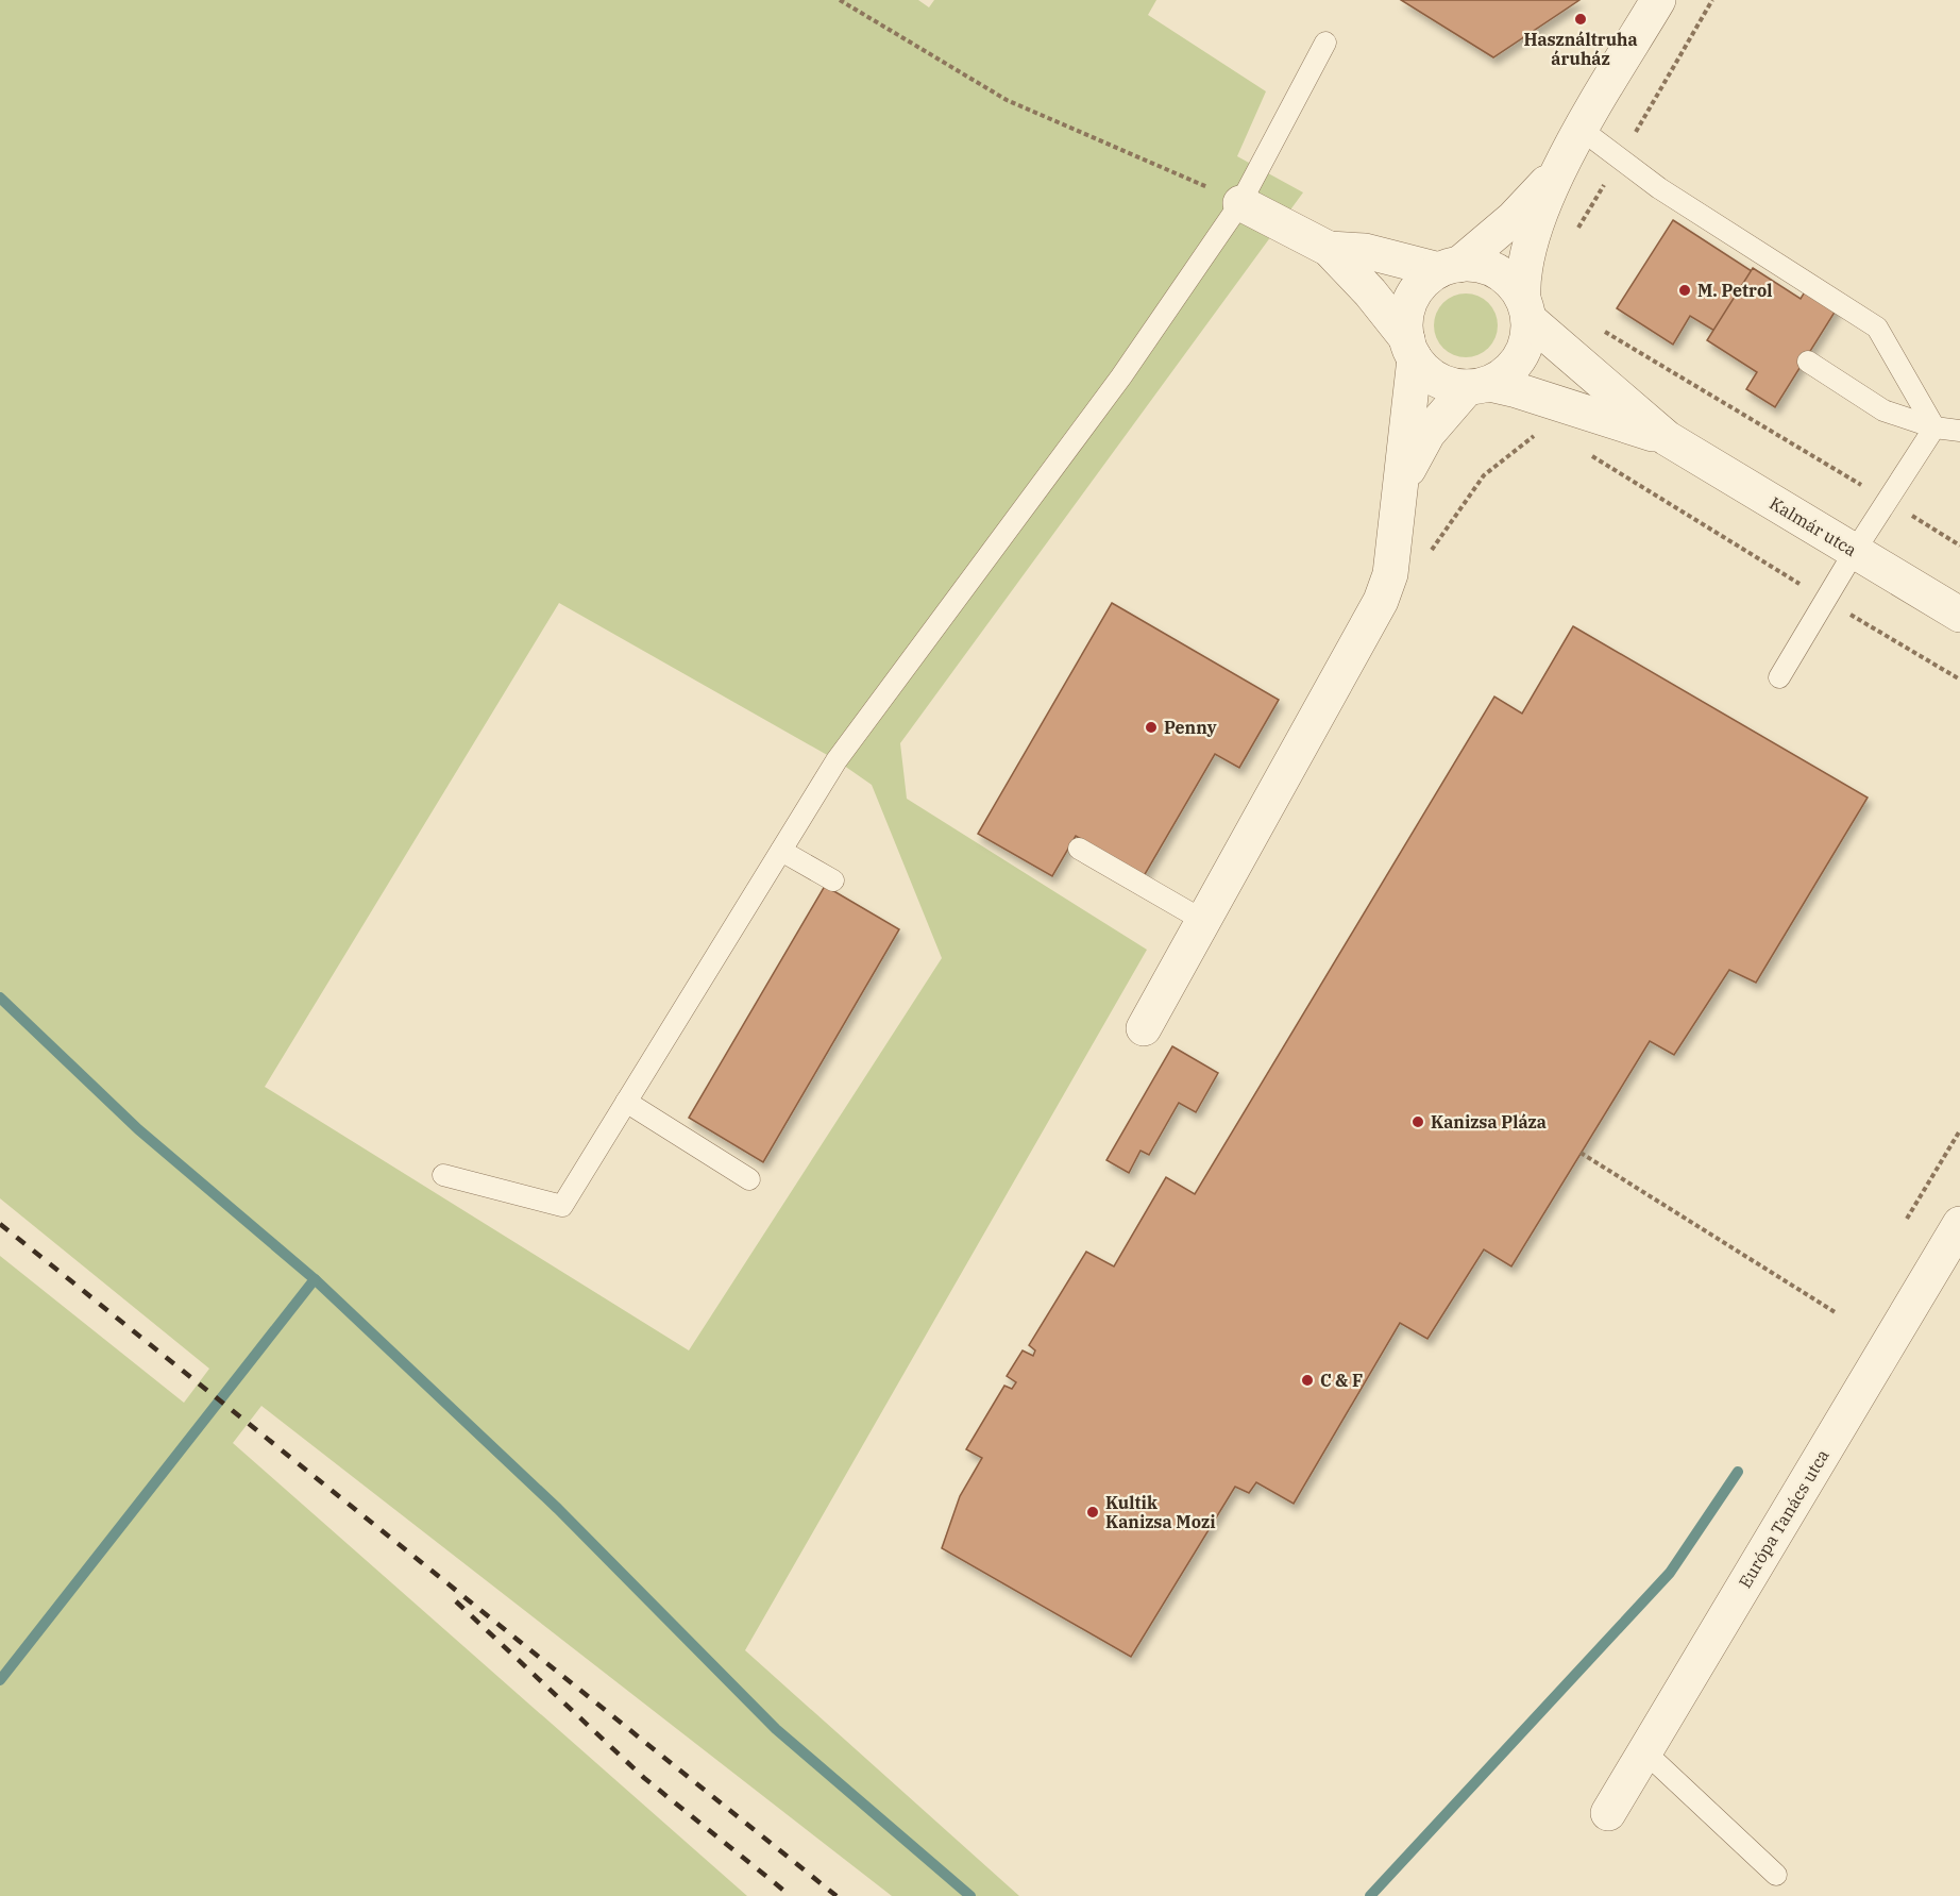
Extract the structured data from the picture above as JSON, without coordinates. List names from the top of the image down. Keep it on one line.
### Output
{"streets":{"street":["Kalmár utca","Európa Tanács utca"]},"places":["Használtruha áruház","M. Petrol","Penny","Kanizsa Pláza","C & F","Kultik Kanizsa Mozi"]}
